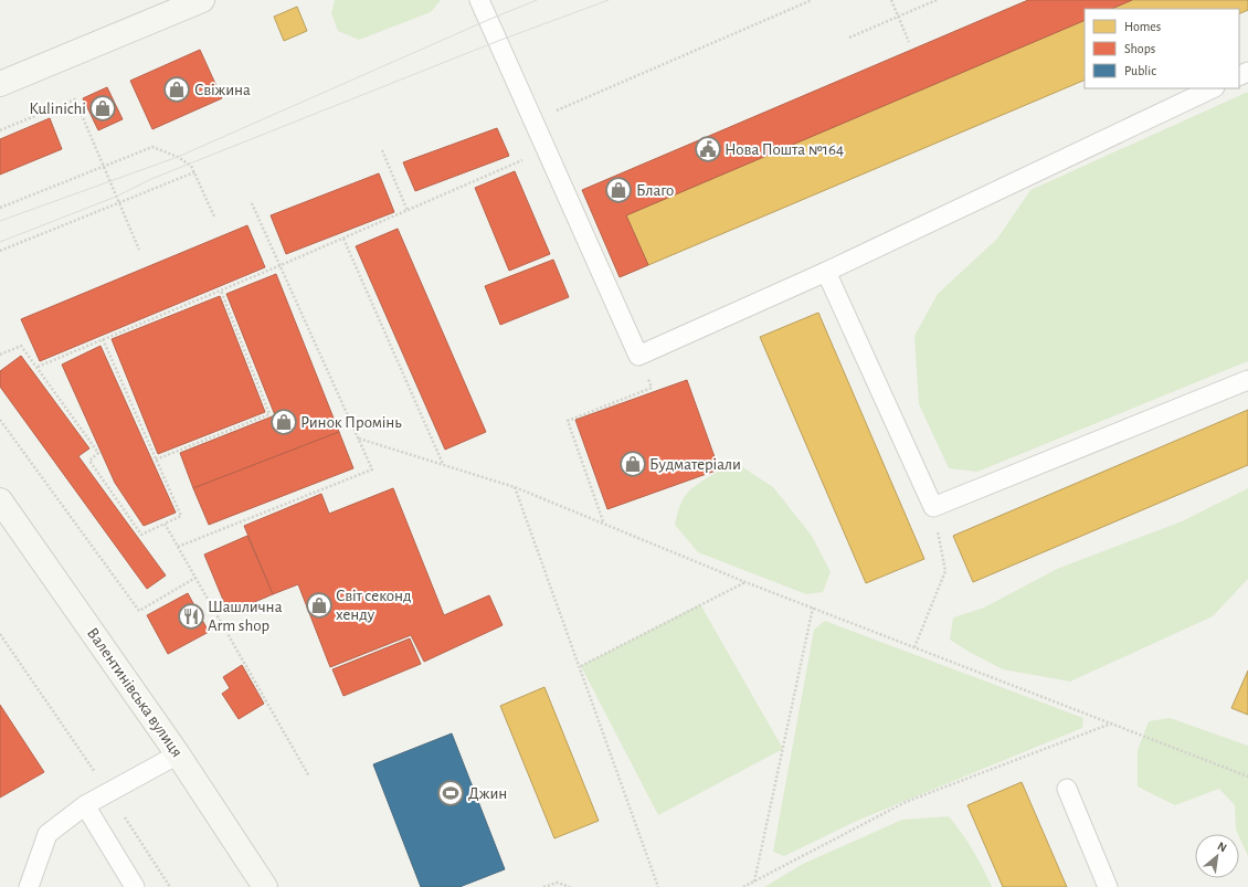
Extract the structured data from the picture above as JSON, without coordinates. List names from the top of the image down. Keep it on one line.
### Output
{"streets":{"street":["Валентинівська вулиця"]},"places":{"shop":["Свіжина","Kulinichi","Благо","Ринок Промінь","Будматеріали","Світ секонд хенду"],"public building":["Нова Пошта №164"],"restaurant":["Шашлична Arm shop"],"sports":["Джин"]},"legend":["Homes","Shops","Public"],"north":"top right"}
